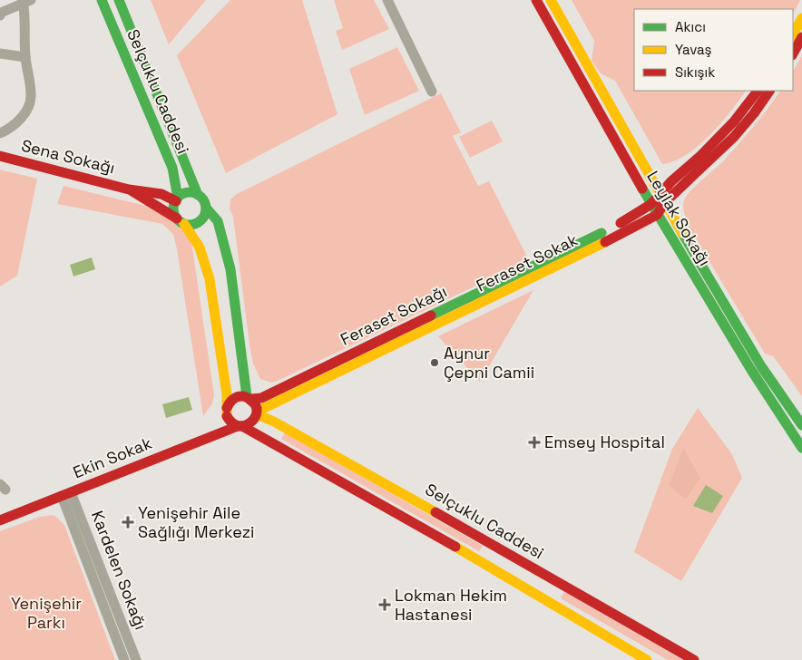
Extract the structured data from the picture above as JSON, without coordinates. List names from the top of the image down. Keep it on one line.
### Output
{"streets":{"street":["Selçuklu Caddesi","Sena Sokağı","Leylak Sokağı","Feraset Sokak","Feraset Sokağı","Ekin Sokak","Kardelen Sokağı"]},"crossings":[["Selçuklu Caddesi","Feraset Sokak"],["Selçuklu Caddesi","Feraset Sokağı"],["Selçuklu Caddesi","Ekin Sokak"],["Leylak Sokağı","Feraset Sokak"],["Leylak Sokağı","Feraset Sokağı"],["Feraset Sokak","Feraset Sokağı"],["Feraset Sokak","Ekin Sokak"],["Feraset Sokağı","Ekin Sokak"],["Ekin Sokak","Kardelen Sokağı"]],"parks":["Yenişehir Parkı"],"places":{"other":["Aynur Çepni Camii"],"health":["Emsey Hospital","Yenişehir Aile Sağlığı Merkezi","Lokman Hekim Hastanesi"]},"legend":["Akıcı","Yavaş","Sıkışık"]}
